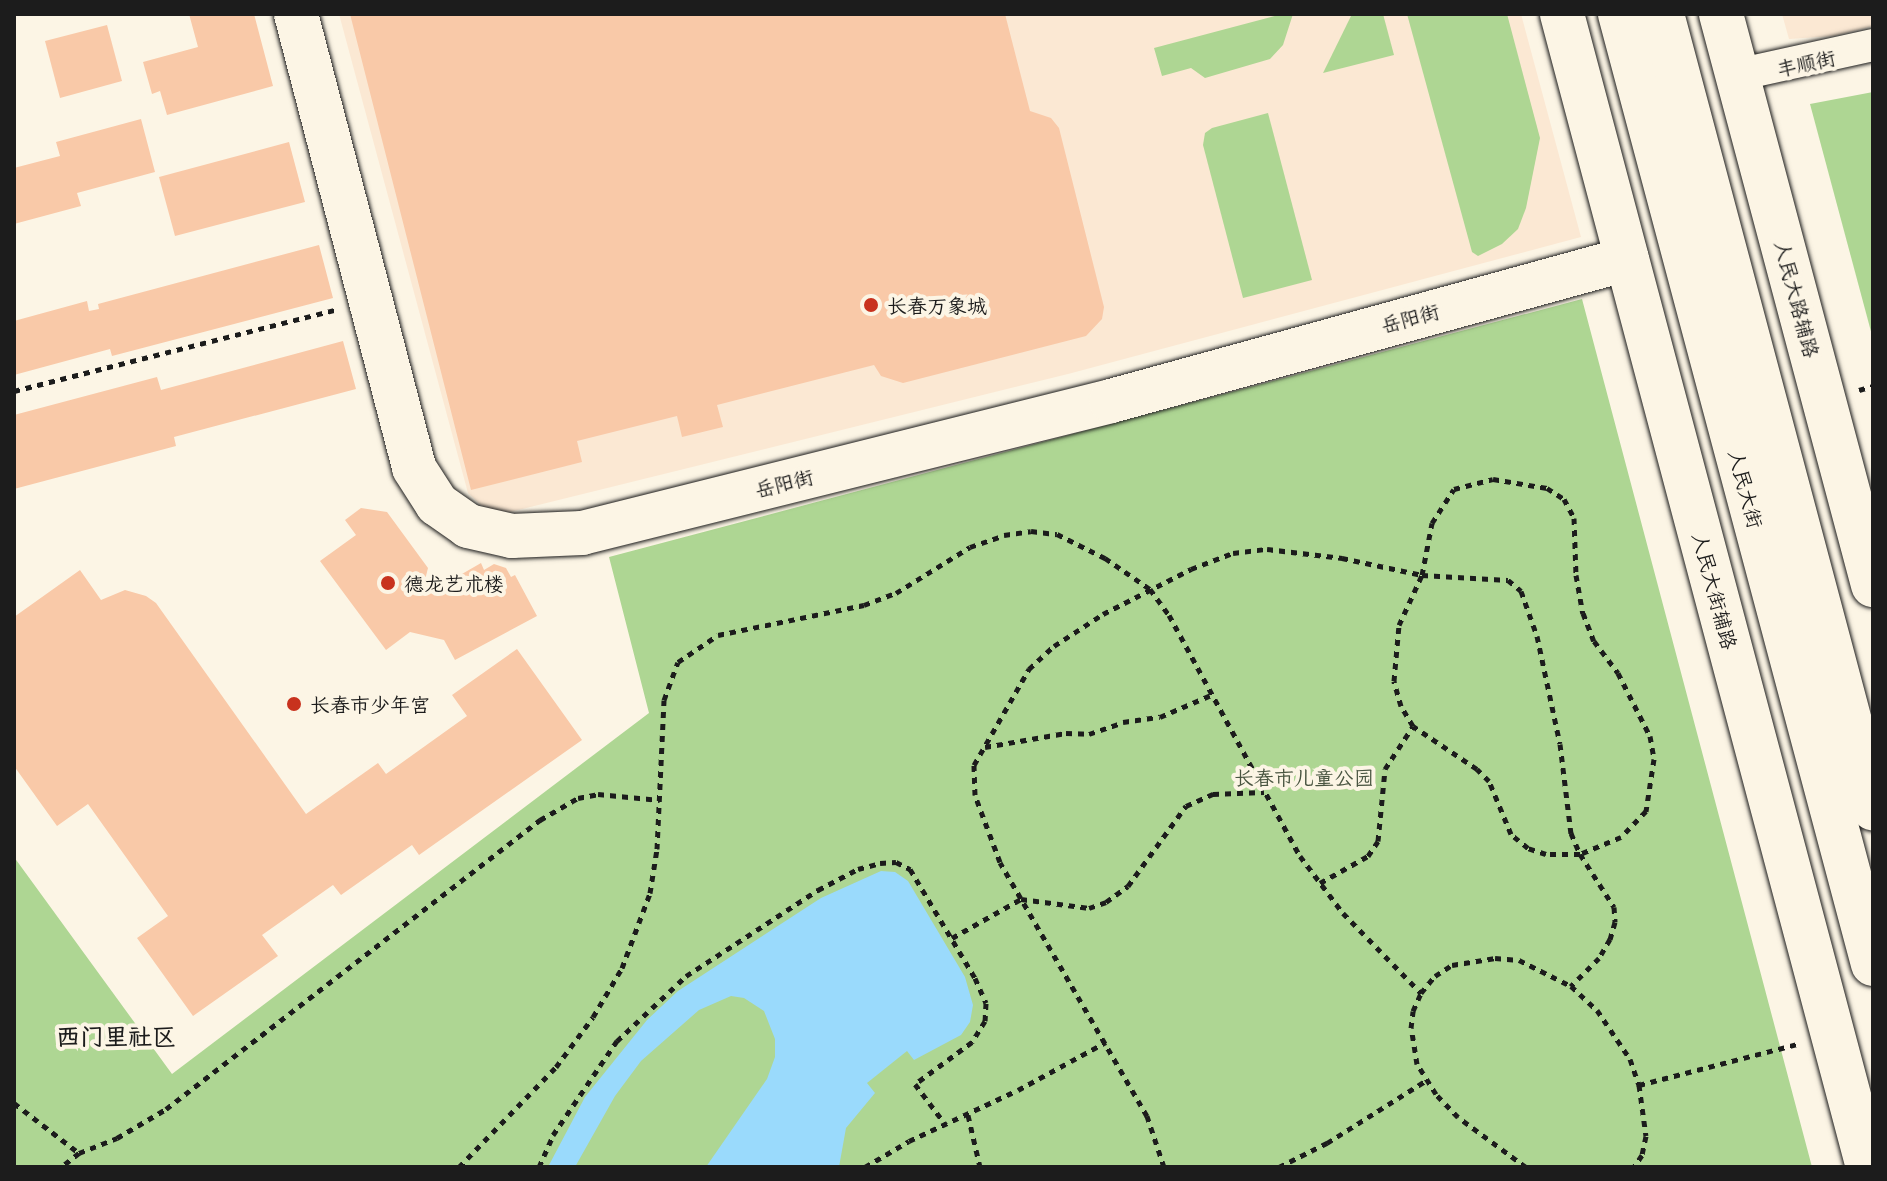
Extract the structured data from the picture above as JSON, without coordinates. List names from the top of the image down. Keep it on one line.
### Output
{"streets":{"main road":["人民大路辅路","岳阳街","人民大街","人民大街辅路"],"street":["丰顺街"]},"crossings":[["丰顺街","人民大路辅路"],["岳阳街","人民大街辅路"]],"districts":["西门里社区"],"parks":["长春市儿童公园"],"places":["长春万象城","德龙艺术楼","长春市少年宫"]}
